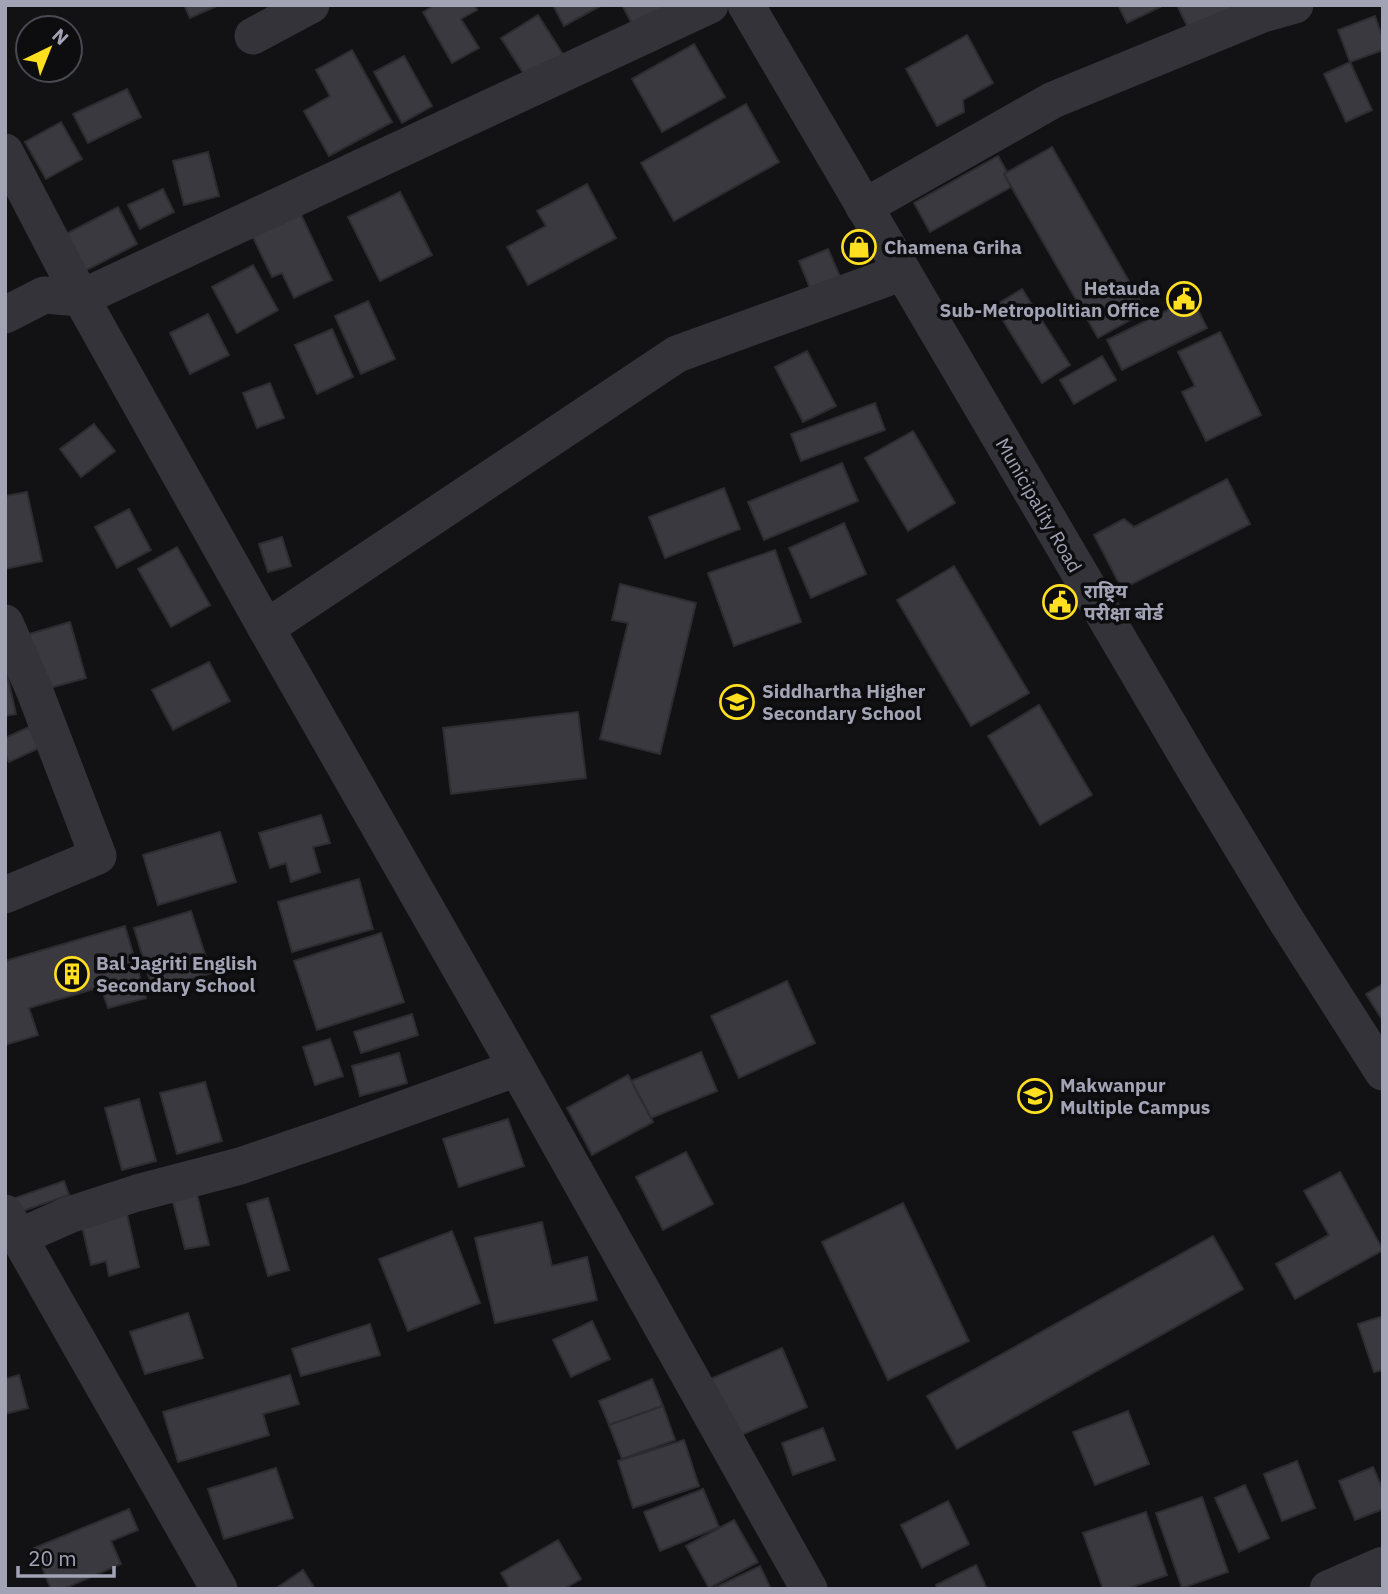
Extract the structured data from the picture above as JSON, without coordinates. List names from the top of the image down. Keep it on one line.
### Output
{"streets":{"street":["Municipality Road"]},"places":{"shop":["Chamena Griha"],"public building":["Hetauda Sub-Metropolitian Office","राष्ट्रिय परीक्षा बोर्ड"],"school or university":["Siddhartha Higher Secondary School","Makwanpur Multiple Campus"],"building":["Bal Jagriti English Secondary School"]},"scale_bar":"20 m","north":"top right"}
